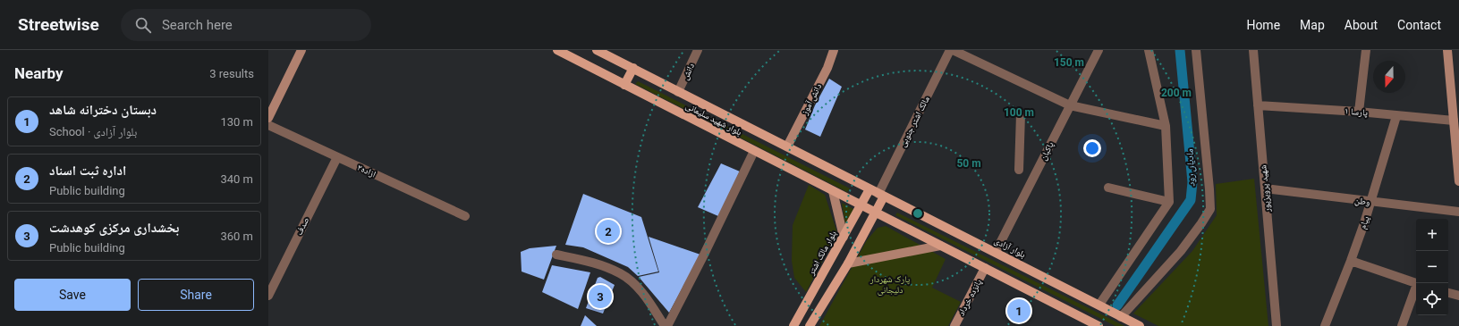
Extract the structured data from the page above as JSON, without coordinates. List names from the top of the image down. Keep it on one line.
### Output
{"streets":{"main road":["بلوار شهید سلیمانی","بلوار آزادی","بلوار مالک اشتر"],"street":["دانش","دانش آموز","پارسا ۱","مالک اشتر جنوبی","پاکبان","ازاده۳","شهید پرویزپور","وطن","پیام","صدف","پانزده خرداد"]},"crossings":[["دانش","بلوار شهید سلیمانی"],["دانش آموز","بلوار شهید سلیمانی"],["پارسا ۱","شهید پرویزپور"],["پارسا ۱","پیام"],["بلوار شهید سلیمانی","بلوار آزادی"],["بلوار شهید سلیمانی","بلوار مالک اشتر"],["مالک اشتر جنوبی","بلوار آزادی"],["پاکبان","بلوار آزادی"],["ازاده۳","صدف"],["شهید پرویزپور","وطن"],["وطن","پیام"],["بلوار آزادی","بلوار مالک اشتر"]],"water":["مادیان رود"],"parks":["پارک شهردار دلیجانی"],"north":"bottom","page":{"header":"Streetwise","search":"Search here","nav":["Home","Map","About","Contact"],"heading":["Nearby","3 results"],"list":[{"mark":"1","name":"دبستان دخترانه شاهد","note":"School · بلوار آزادی","value":"130 m"},{"mark":"2","name":"اداره ثبت اسناد","note":"Public building","value":"340 m"},{"mark":"3","name":"بخشداری مرکزی کوهدشت","note":"Public building","value":"360 m"}],"pins":["2","3","1"],"map_buttons":["+","−"],"buttons":["Save","Share"]},"rings":["150 m","200 m","100 m","50 m"]}
